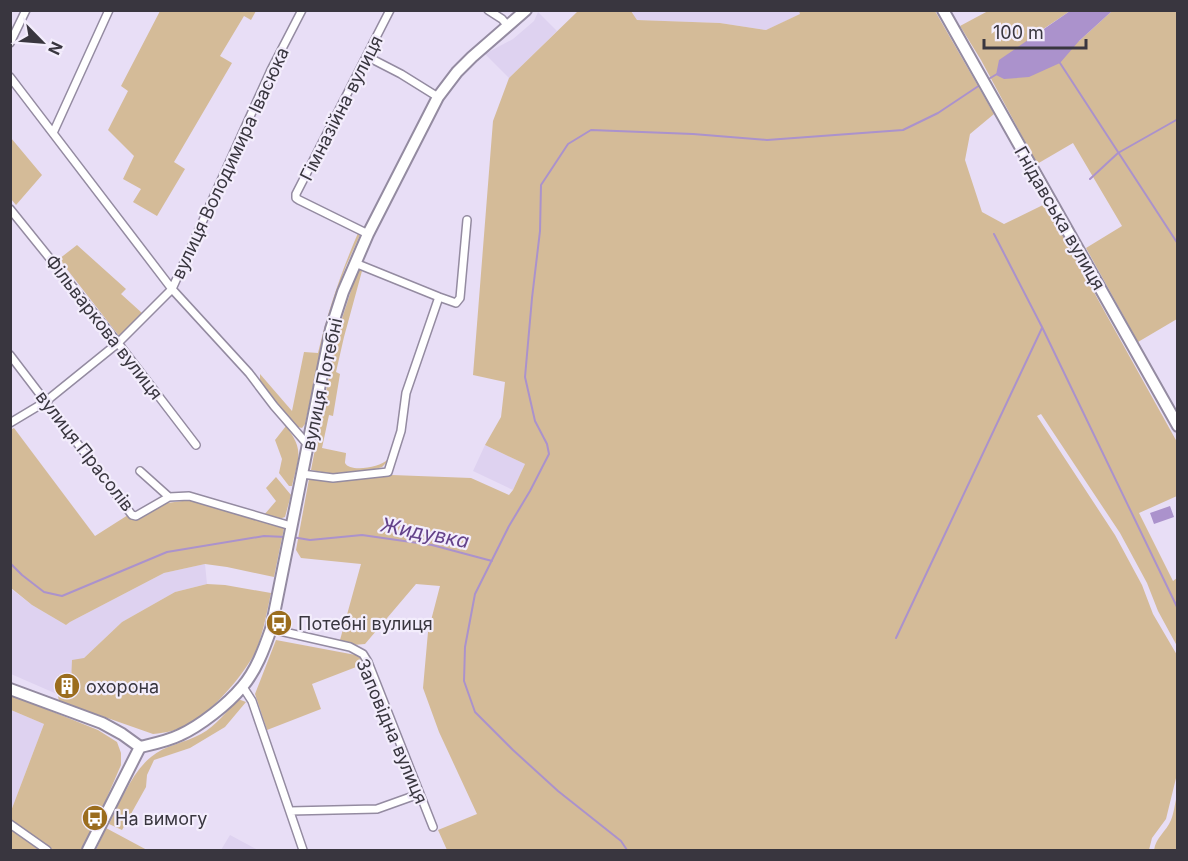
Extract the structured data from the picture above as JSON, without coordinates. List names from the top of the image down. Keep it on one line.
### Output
{"streets":{"street":["Гімназійна вулиця","вулиця Володимира Івасюка","Гнідавська вулиця","Фільваркова вулиця","вулиця Потебні","вулиця Прасолів","Заповідна вулиця"]},"crossings":[["Гімназійна вулиця","вулиця Потебні"],["вулиця Володимира Івасюка","Фільваркова вулиця"],["вулиця Володимира Івасюка","вулиця Прасолів"],["вулиця Потебні","Заповідна вулиця"]],"water":["Жидувка"],"places":{"bus stop":["Потебні вулиця","На вимогу"],"building":["охорона"]},"scale_bar":"100 m","north":"bottom right"}
